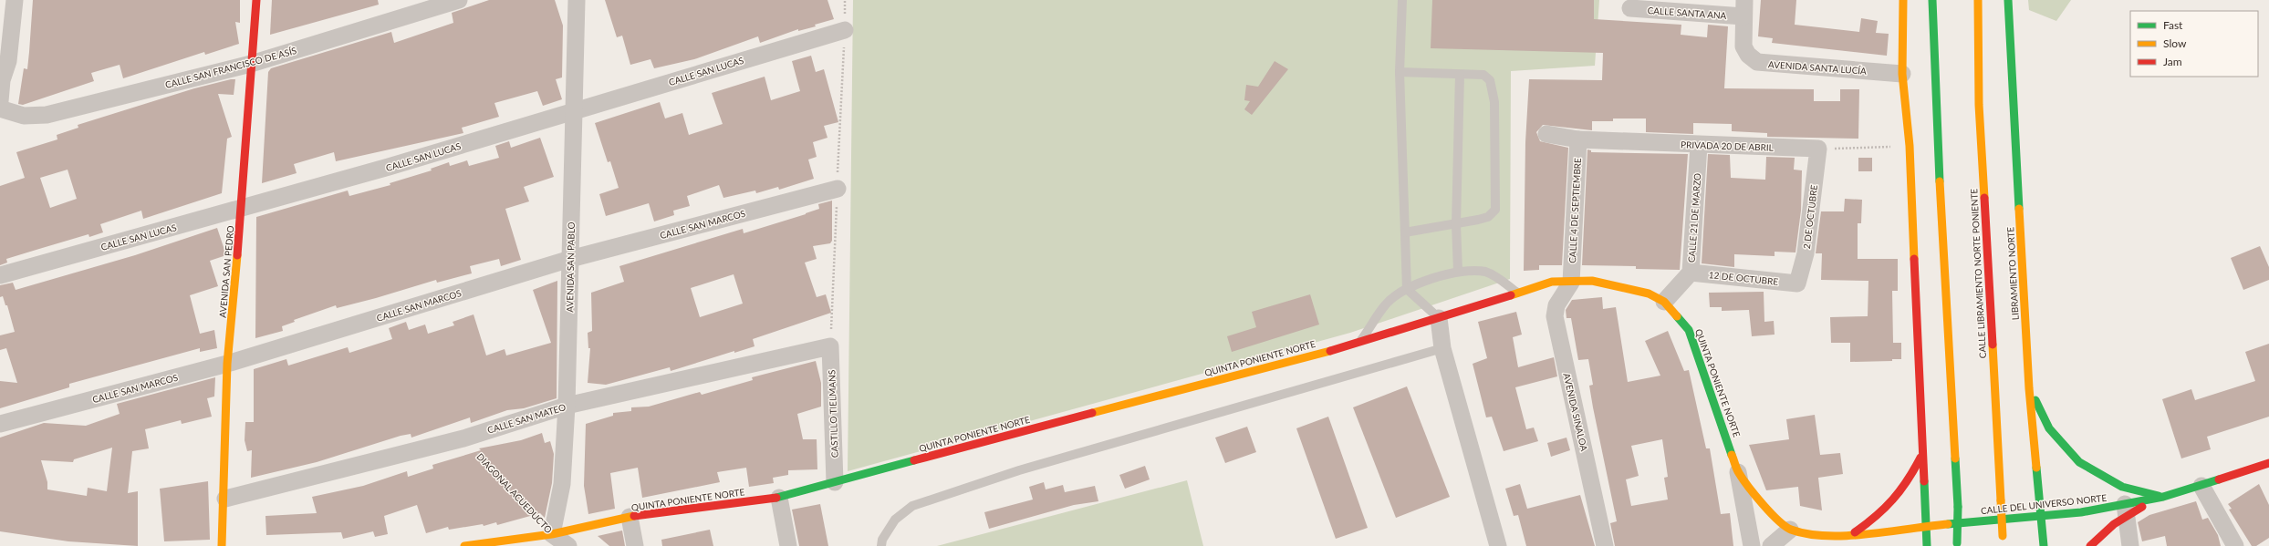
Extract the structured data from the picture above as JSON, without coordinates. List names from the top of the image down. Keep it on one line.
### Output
{"streets":{"main road":["AVENIDA SAN PEDRO","CALLE LIBRAMIENTO NORTE PONIENTE","LIBRAMIENTO NORTE","QUINTA PONIENTE NORTE","CALLE DEL UNIVERSO NORTE"],"street":["CALLE SANTA ANA","CALLE SAN FRANCISCO DE ASÍS","AVENIDA SANTA LUCÍA","CALLE SAN LUCAS","PRIVADA 20 DE ABRIL","CALLE 4 DE SEPTIEMBRE","2 DE OCTUBRE","CALLE 21 DE MARZO","CALLE SAN MARCOS","AVENIDA SAN PABLO","12 DE OCTUBRE","AVENIDA SINALOA","CASTILLO TIELMANS","CALLE SAN MATEO","DIAGONAL ACUEDUCTO"]},"crossings":[["CALLE SANTA ANA","AVENIDA SANTA LUCÍA"],["CALLE SAN FRANCISCO DE ASÍS","AVENIDA SAN PEDRO"],["CALLE SAN LUCAS","AVENIDA SAN PABLO"],["CALLE SAN LUCAS","AVENIDA SAN PEDRO"],["PRIVADA 20 DE ABRIL","CALLE 4 DE SEPTIEMBRE"],["PRIVADA 20 DE ABRIL","2 DE OCTUBRE"],["PRIVADA 20 DE ABRIL","CALLE 21 DE MARZO"],["CALLE 4 DE SEPTIEMBRE","QUINTA PONIENTE NORTE"],["CALLE 4 DE SEPTIEMBRE","AVENIDA SINALOA"],["2 DE OCTUBRE","12 DE OCTUBRE"],["CALLE 21 DE MARZO","12 DE OCTUBRE"],["CALLE 21 DE MARZO","QUINTA PONIENTE NORTE"],["CALLE SAN MARCOS","AVENIDA SAN PABLO"],["CALLE SAN MARCOS","AVENIDA SAN PEDRO"],["AVENIDA SAN PABLO","QUINTA PONIENTE NORTE"],["AVENIDA SAN PABLO","CALLE SAN MATEO"],["AVENIDA SAN PABLO","DIAGONAL ACUEDUCTO"],["AVENIDA SAN PEDRO","CALLE SAN MATEO"],["LIBRAMIENTO NORTE","CALLE DEL UNIVERSO NORTE"],["QUINTA PONIENTE NORTE","AVENIDA SINALOA"],["QUINTA PONIENTE NORTE","CASTILLO TIELMANS"],["QUINTA PONIENTE NORTE","DIAGONAL ACUEDUCTO"],["QUINTA PONIENTE NORTE","CALLE DEL UNIVERSO NORTE"],["CASTILLO TIELMANS","CALLE SAN MATEO"],["CALLE SAN MATEO","DIAGONAL ACUEDUCTO"]],"legend":["Fast","Slow","Jam"]}
